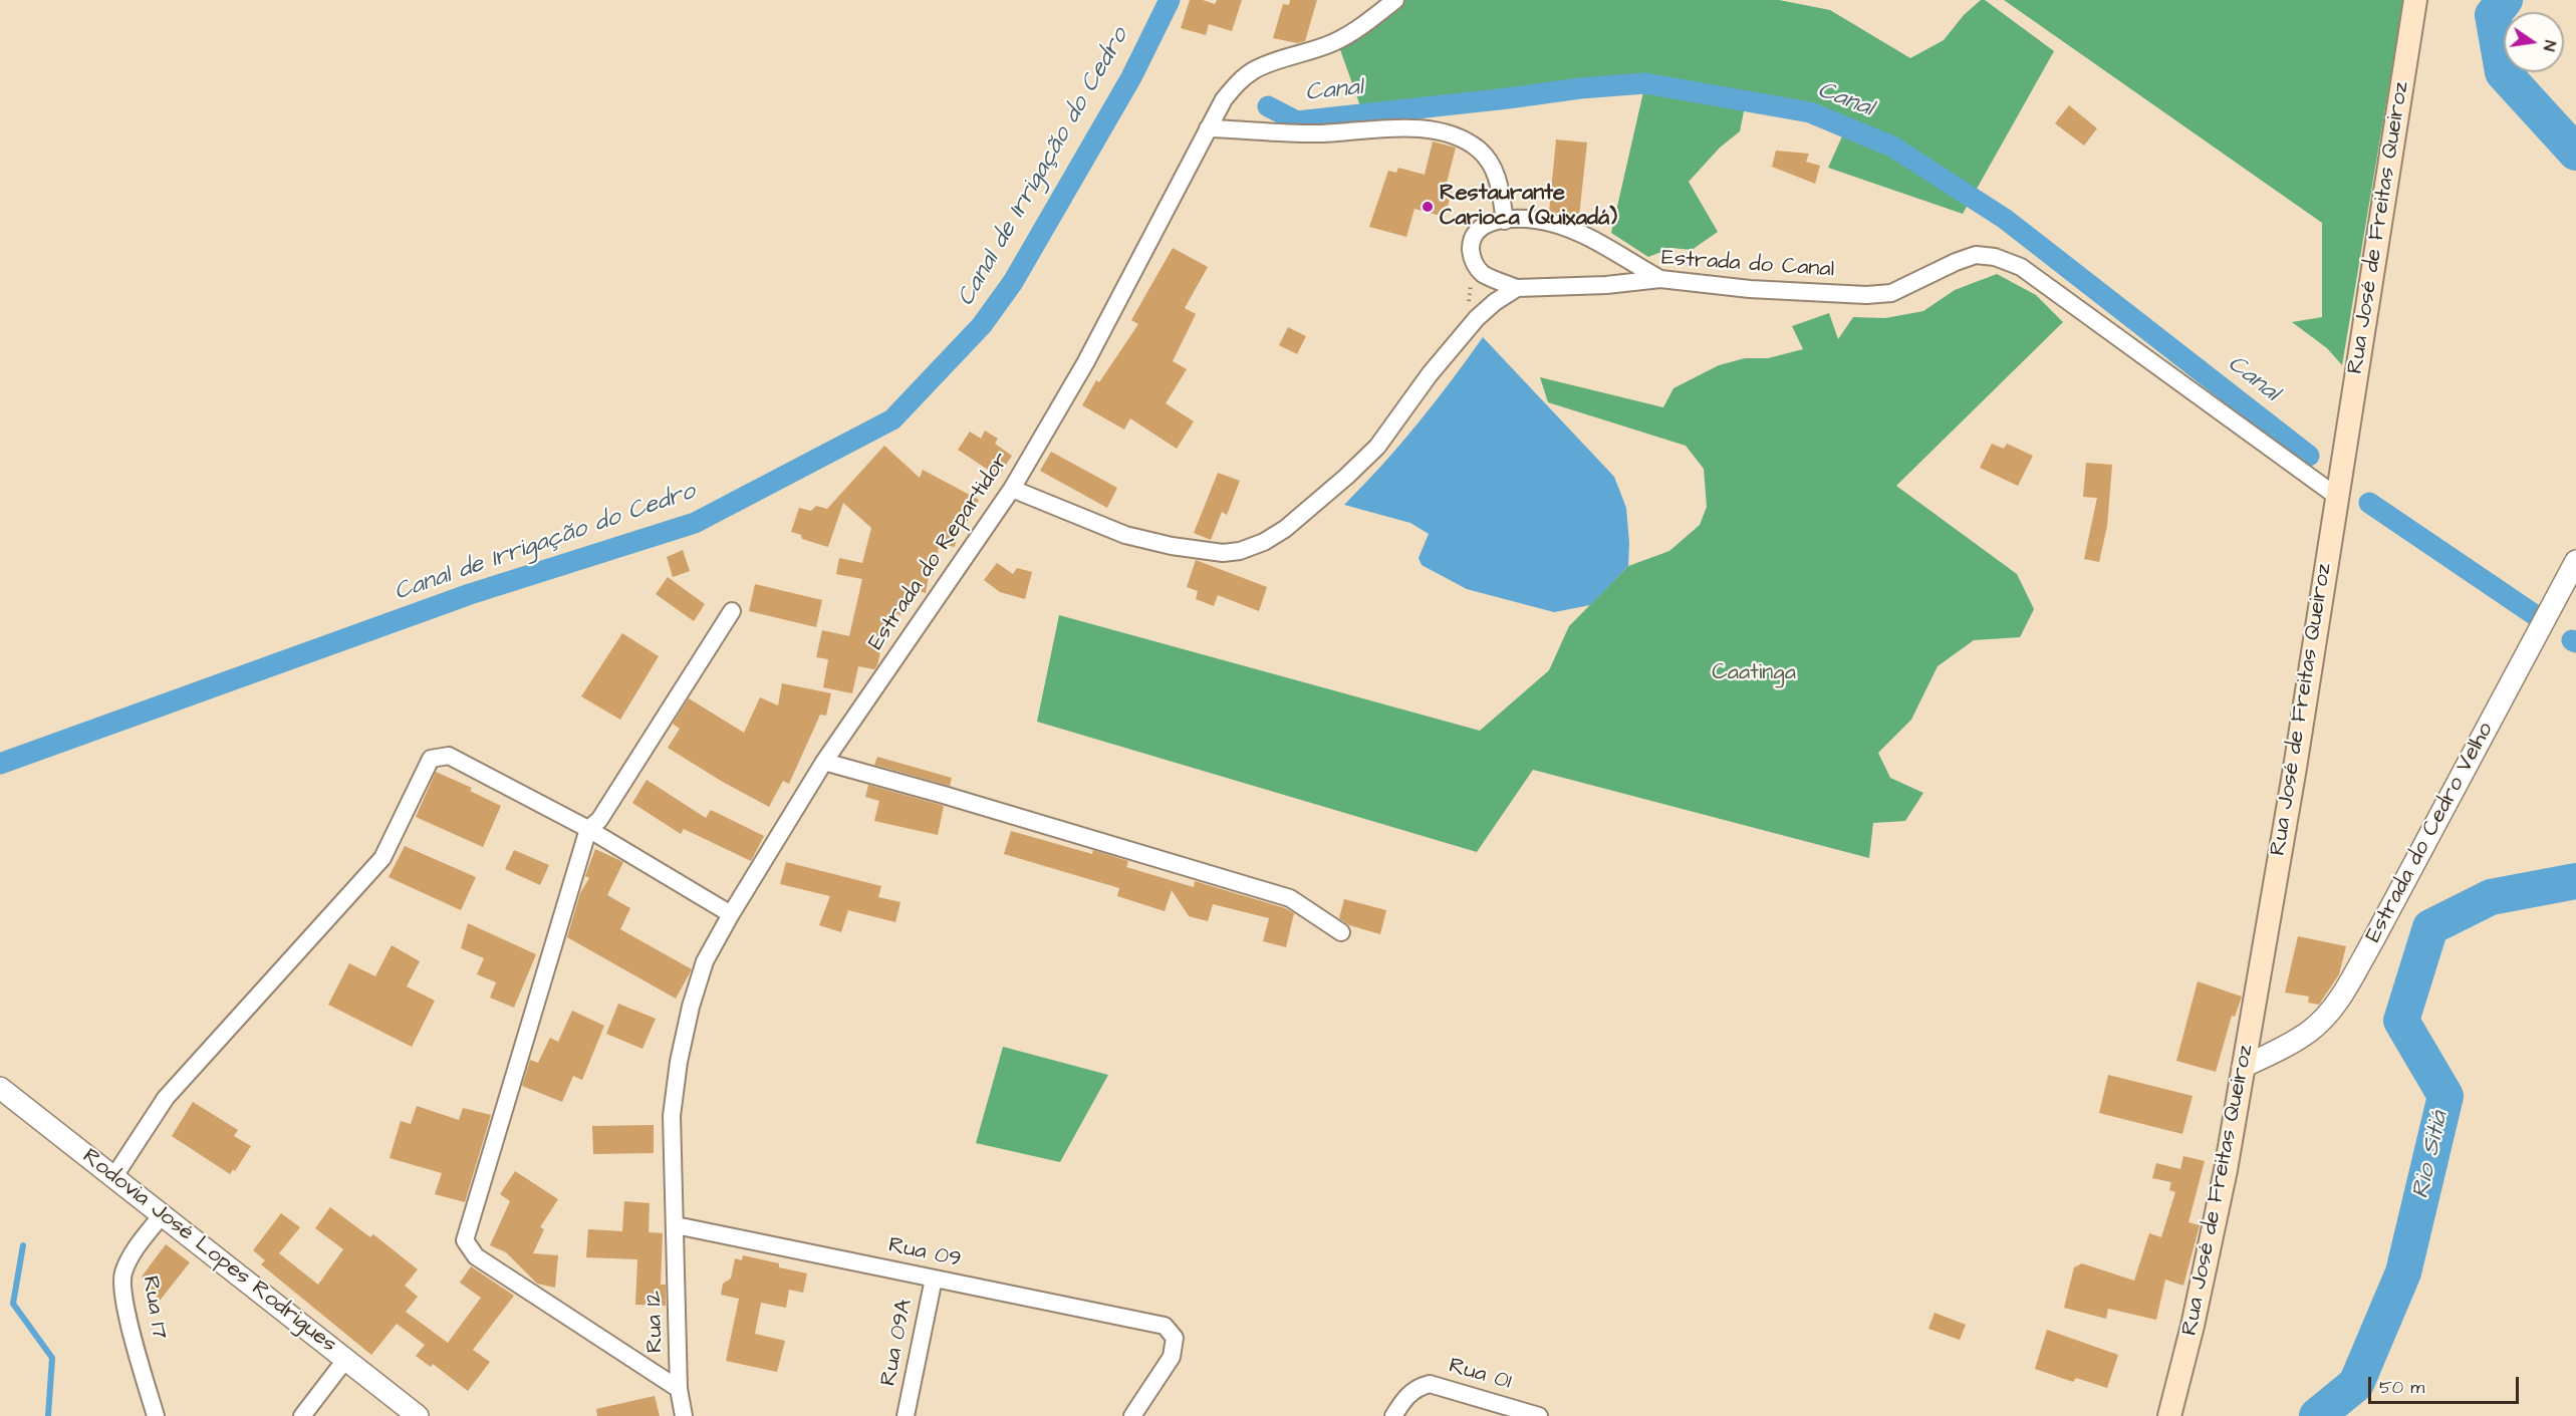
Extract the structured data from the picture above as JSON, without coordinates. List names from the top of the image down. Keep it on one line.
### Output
{"streets":{"main road":["Rua José de Freitas Queiroz"],"street":["Estrada do Canal","Estrada do Repartidor","Estrada do Cedro Velho","Rodovia José Lopes Rodrigues","Rua 09","Rua 17","Rua 12","Rua 09A","Rua 01"]},"crossings":[["Rua José de Freitas Queiroz","Estrada do Canal"],["Rua José de Freitas Queiroz","Estrada do Cedro Velho"],["Estrada do Repartidor","Rua 09"],["Estrada do Repartidor","Rua 12"],["Rodovia José Lopes Rodrigues","Rua 17"],["Rua 09","Rua 12"],["Rua 09","Rua 09A"]],"water":["Canal","Canal de Irrigação do Cedro","Rio Sitiá"],"parks":["Caatinga"],"places":["Restaurante Carioca (Quixadá)"],"scale_bar":"50 m","north":"right"}
